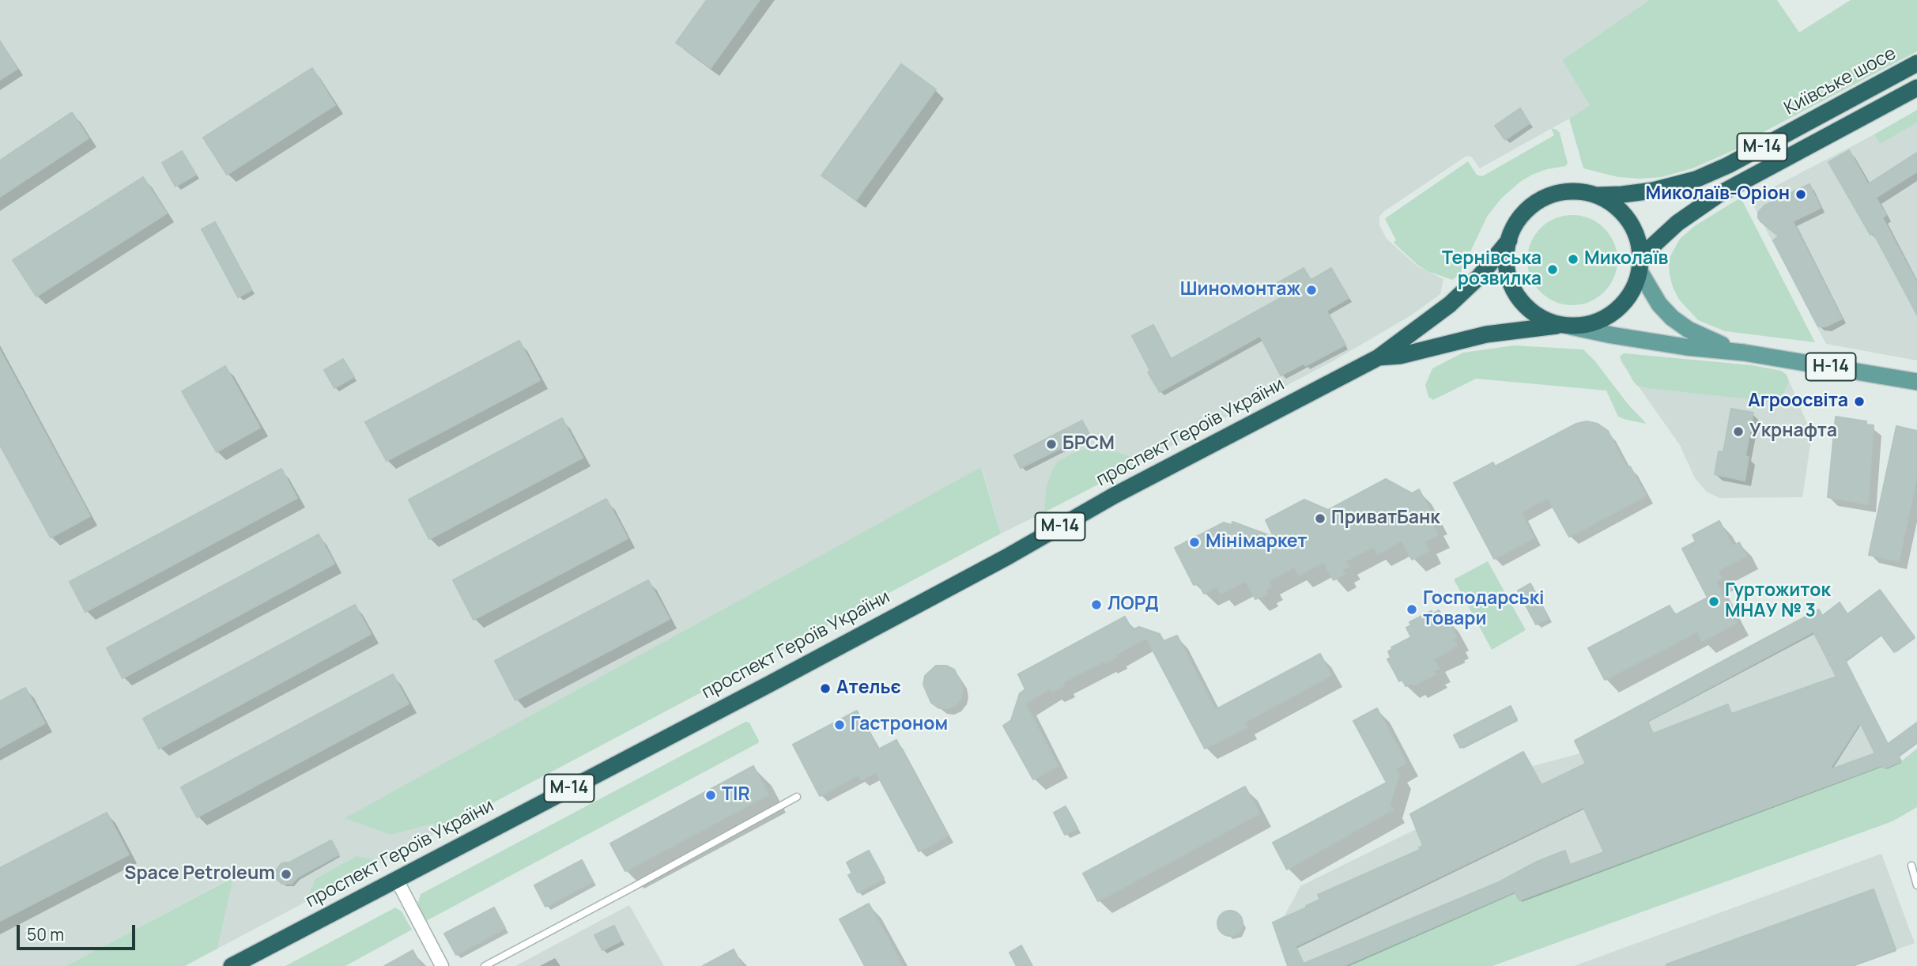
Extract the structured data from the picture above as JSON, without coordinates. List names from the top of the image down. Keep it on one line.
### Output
{"streets":{"highway":["Київське шосе","М-14","проспект Героїв України"],"main road":["Н-14"]},"crossings":[["Київське шосе","М-14"],["Київське шосе","проспект Героїв України"],["М-14","проспект Героїв України"]],"places":["Миколаїв-Оріон","Миколаїв","Тернівська розвилка","Шиномонтаж","Агроосвіта","Укрнафта","БРСМ","ПриватБанк","Мінімаркет","Гуртожиток МНАУ № 3","ЛОРД","Господарські товари","Ательє","Гастроном","TIR","Space Petroleum"],"scale_bar":"50 m"}
